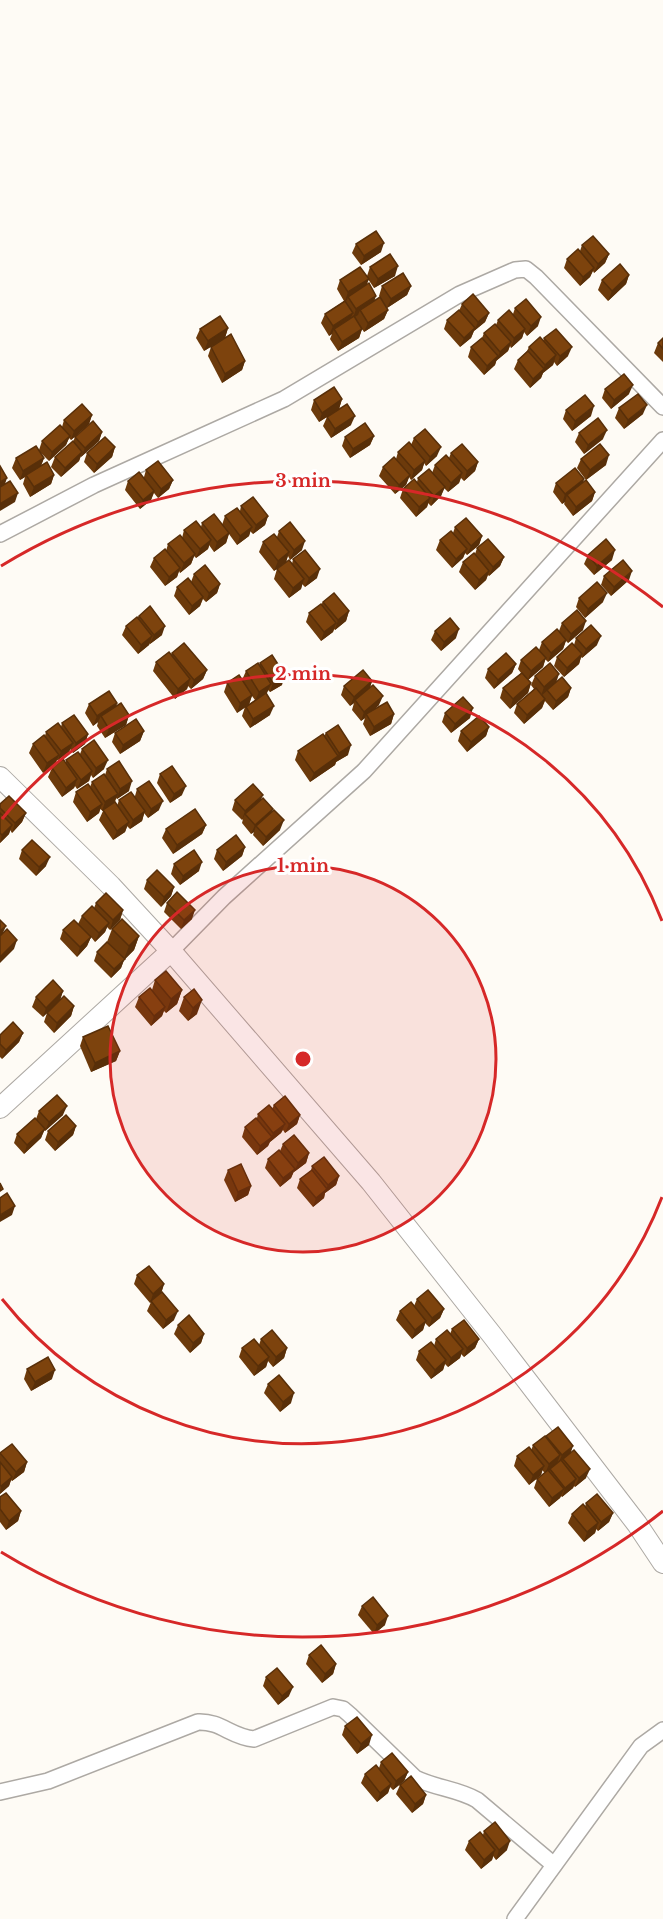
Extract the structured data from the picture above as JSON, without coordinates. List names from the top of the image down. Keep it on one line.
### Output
{"rings":["3 min","2 min","1 min"]}
